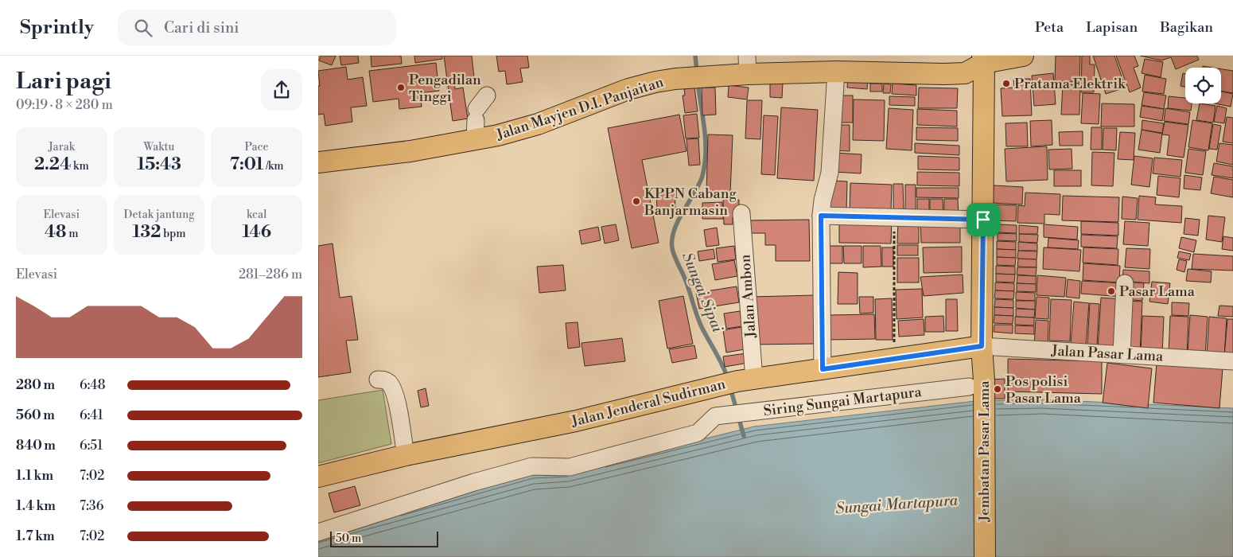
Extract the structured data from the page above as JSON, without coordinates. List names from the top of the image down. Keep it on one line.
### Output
{"streets":{"main road":["Jalan Mayjen D.I. Panjaitan","Jalan Jenderal Sudirman","Jembatan Pasar Lama"],"street":["Jalan Ambon","Jalan Pasar Lama","Siring Sungai Martapura"]},"crossings":[["Jalan Mayjen D.I. Panjaitan","Jembatan Pasar Lama"],["Jalan Ambon","Jalan Jenderal Sudirman"],["Jalan Pasar Lama","Jalan Jenderal Sudirman"],["Jalan Pasar Lama","Jembatan Pasar Lama"],["Siring Sungai Martapura","Jembatan Pasar Lama"],["Jalan Jenderal Sudirman","Jembatan Pasar Lama"]],"water":["Sungai Sipai","Sungai Martapura"],"places":["Pratama Elektrik","Pengadilan Tinggi","KPPN Cabang Banjarmasin","Pasar Lama","Pos polisi Pasar Lama"],"scale_bar":"50 m","page":{"header":"Sprintly","search":"Cari di sini","nav":["Peta","Lapisan","Bagikan"],"heading":["Lari pagi","09:19 · 8 × 280 m"],"stats":[["Jarak","2.24 km"],["Waktu","15:43"],["Pace","7:01 /km"],["Elevasi","48 m"],["Detak jantung","132 bpm"],["kcal","146"]],"chart":["Elevasi","281–286 m"],"list":[{"name":"280 m","note":"6:48"},{"name":"560 m","note":"6:41"},{"name":"840 m","note":"6:51"},{"name":"1.1 km","note":"7:02"},{"name":"1.4 km","note":"7:36"},{"name":"1.7 km","note":"7:02"}],"scale":"50 m"}}
